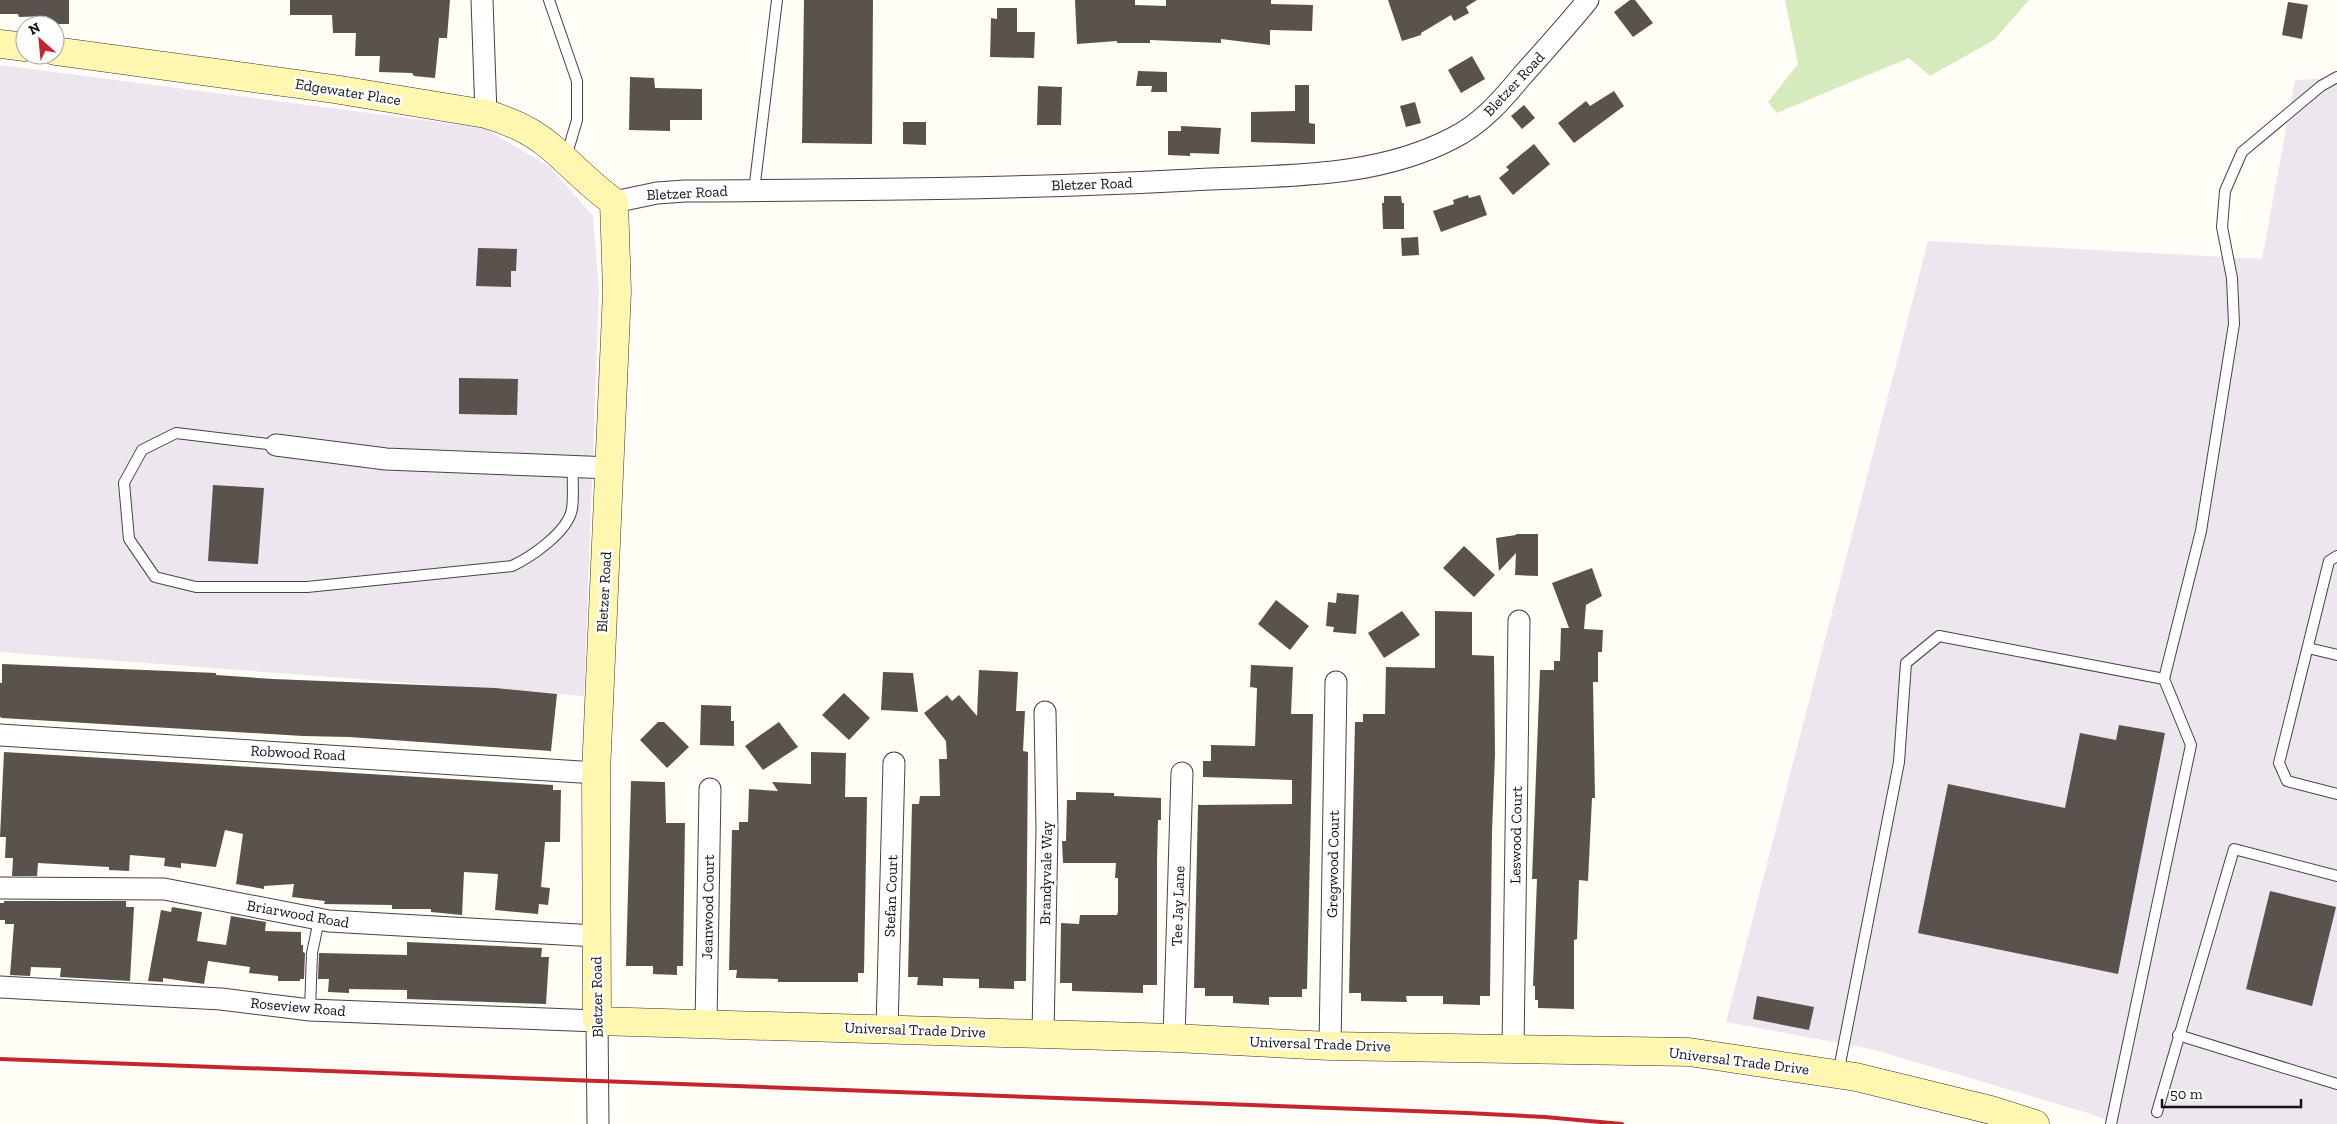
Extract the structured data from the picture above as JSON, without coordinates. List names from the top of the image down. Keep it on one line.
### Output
{"streets":{"street":["Bletzer Road","Edgewater Place","Robwood Road","Leswood Court","Gregwood Court","Brandyvale Way","Stefan Court","Tee Jay Lane","Jeanwood Court","Briarwood Road","Roseview Road","Universal Trade Drive"]},"crossings":[["Bletzer Road","Edgewater Place"],["Bletzer Road","Robwood Road"],["Bletzer Road","Briarwood Road"],["Bletzer Road","Roseview Road"],["Bletzer Road","Universal Trade Drive"],["Leswood Court","Universal Trade Drive"],["Gregwood Court","Universal Trade Drive"],["Brandyvale Way","Universal Trade Drive"],["Stefan Court","Universal Trade Drive"],["Tee Jay Lane","Universal Trade Drive"],["Jeanwood Court","Universal Trade Drive"],["Roseview Road","Universal Trade Drive"]],"scale_bar":"50 m","north":"top left"}
